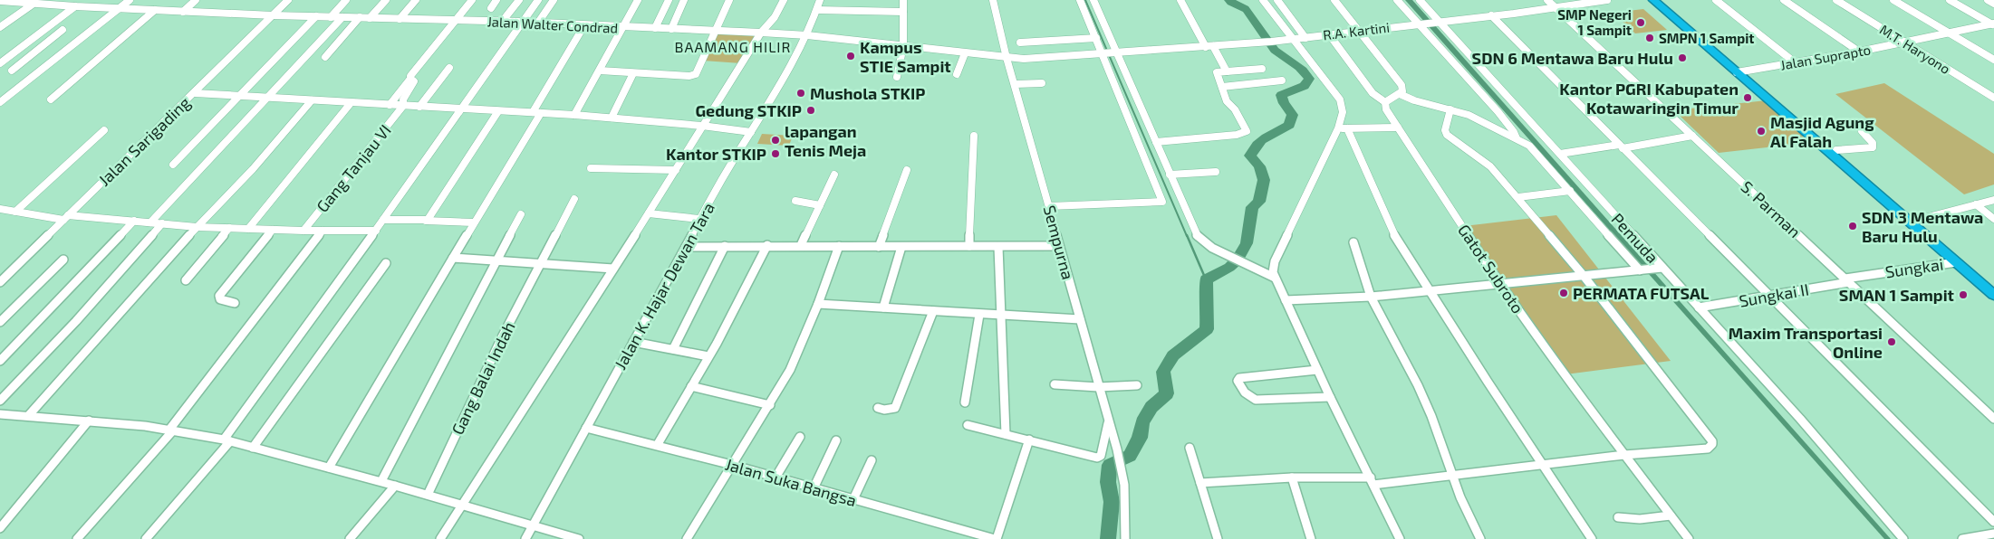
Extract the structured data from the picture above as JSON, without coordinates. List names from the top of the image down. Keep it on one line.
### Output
{"streets":{"street":["Jalan Walter Condrad","R.A. Kartini","M.T. Haryono","Jalan Suprapto","Jalan Sarigading","Gang Tanjau VI","S. Parman","Pemuda","Sempurna","Sungkai","Gatot Subroto","Jalan K. Hajar Dewan Tara","Sungkai II","Gang Balai Indah","Jalan Suka Bangsa"]},"crossings":[["Jalan Walter Condrad","R.A. Kartini"],["Jalan Walter Condrad","Jalan Sarigading"],["Jalan Walter Condrad","Sempurna"],["Jalan Walter Condrad","Jalan K. Hajar Dewan Tara"],["R.A. Kartini","S. Parman"],["R.A. Kartini","Pemuda"],["M.T. Haryono","Jalan Suprapto"],["S. Parman","Sungkai"],["S. Parman","Sungkai II"],["Pemuda","Sungkai II"],["Sungkai","Sungkai II"],["Jalan K. Hajar Dewan Tara","Jalan Suka Bangsa"]],"districts":["BAAMANG HILIR"],"places":["SMP Negeri 1 Sampit","SMPN 1 Sampit","Kampus STIE Sampit","SDN 6 Mentawa Baru Hulu","Mushola STKIP","Kantor PGRI Kabupaten Kotawaringin Timur","Gedung STKIP","Masjid Agung Al Falah","lapangan Tenis Meja","Kantor STKIP","SDN 3 Mentawa Baru Hulu","PERMATA FUTSAL","SMAN 1 Sampit","Maxim Transportasi Online"]}
